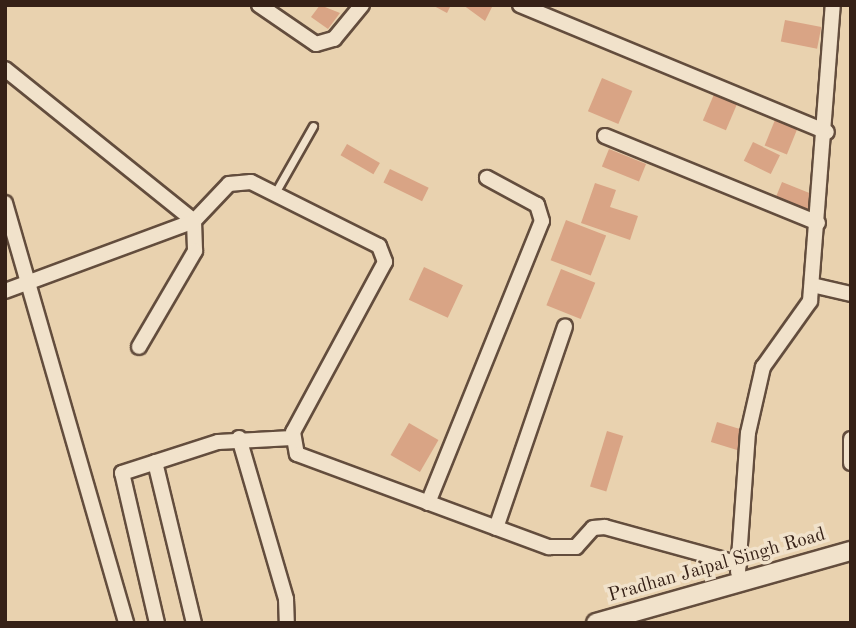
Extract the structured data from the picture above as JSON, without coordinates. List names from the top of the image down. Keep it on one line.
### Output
{"streets":{"street":["Pradhan Jaipal Singh Road"]}}
